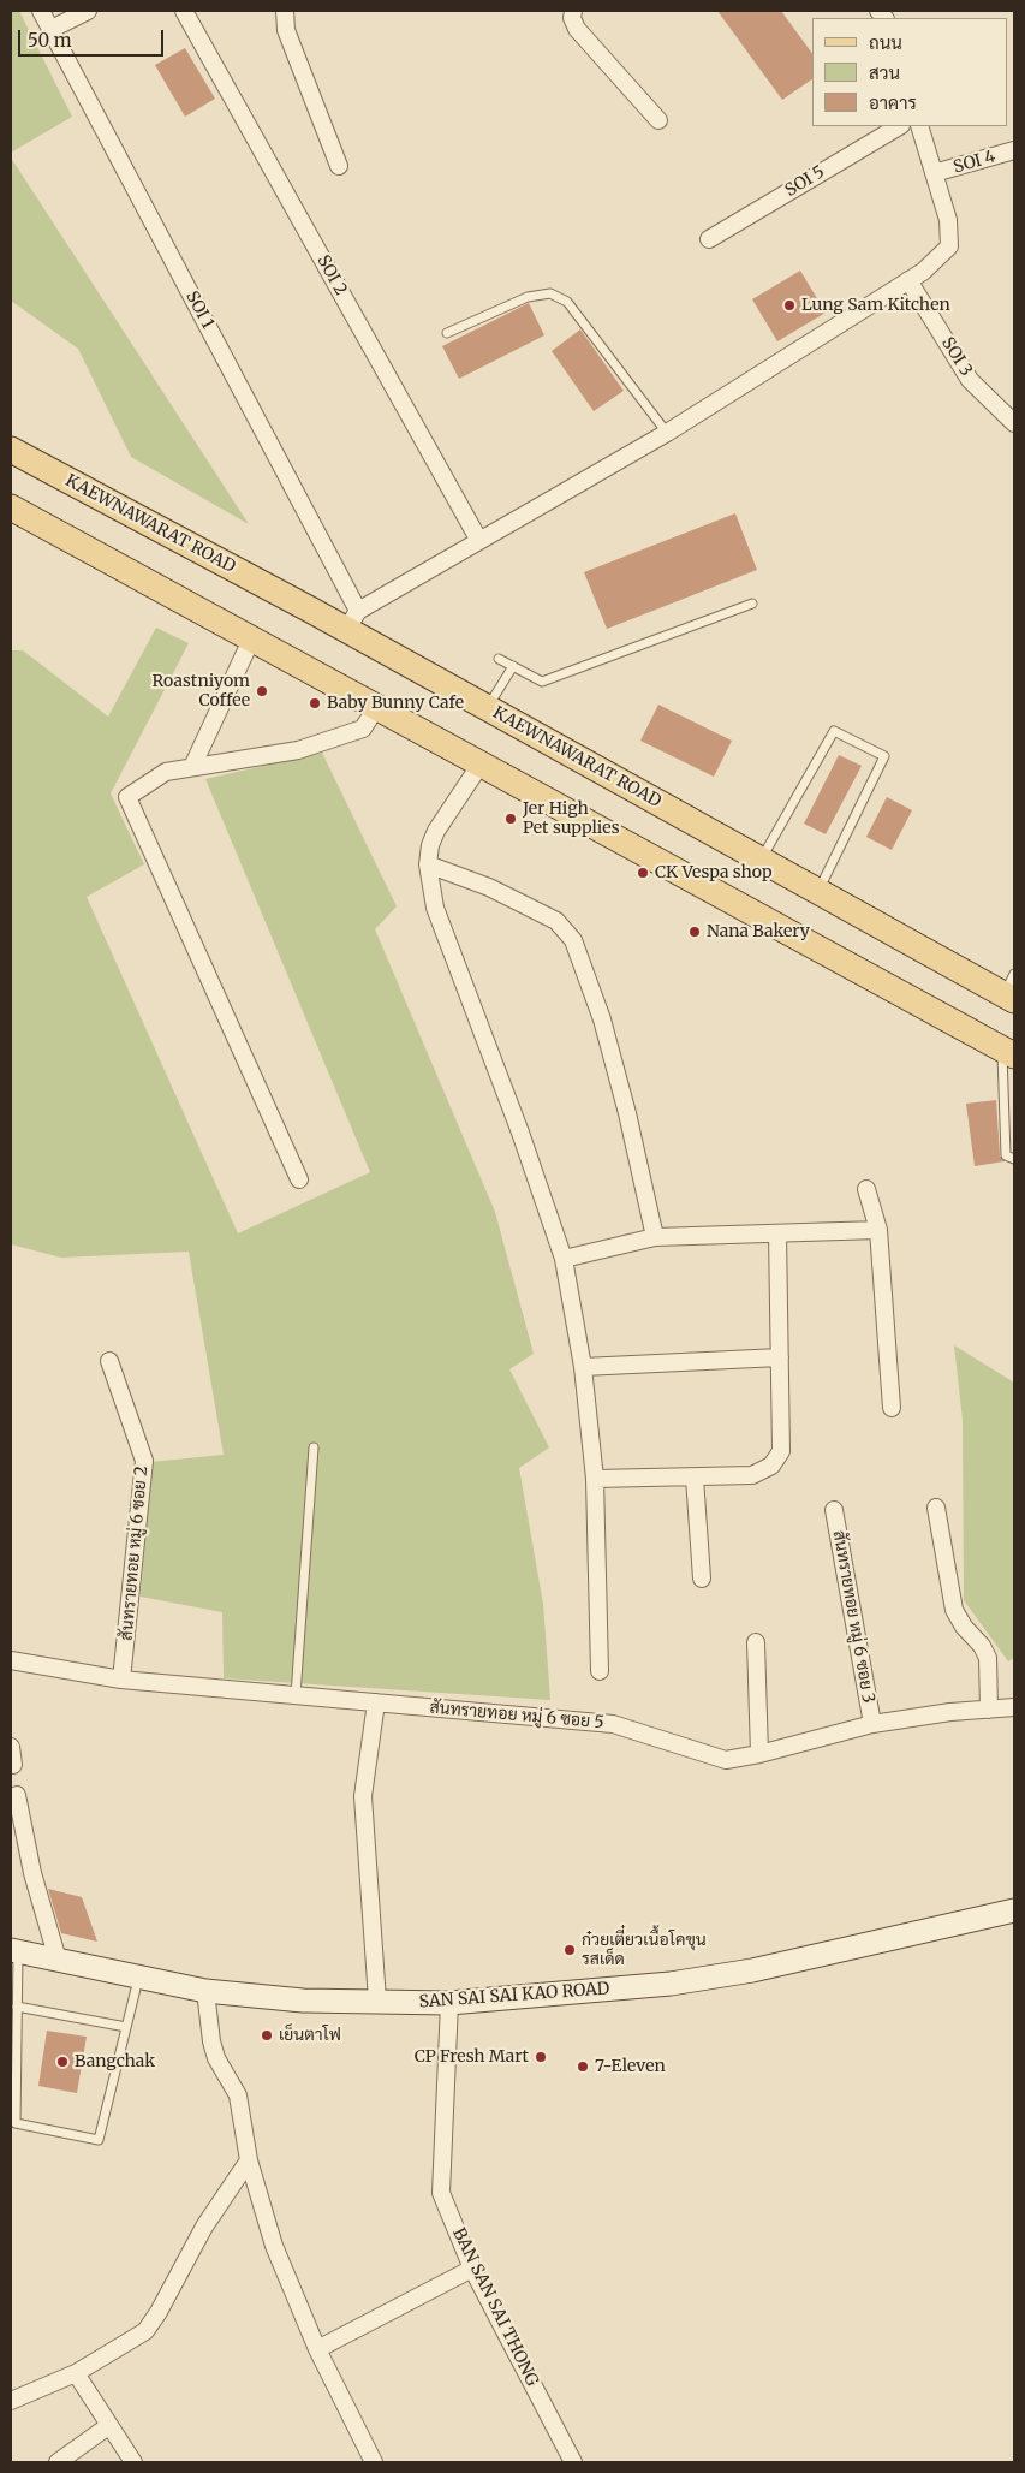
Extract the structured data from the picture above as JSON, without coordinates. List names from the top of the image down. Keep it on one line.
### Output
{"streets":{"main road":["KAEWNAWARAT ROAD","SAN SAI SAI KAO ROAD"],"street":["SOI 4","SOI 5","SOI 2","SOI 1","SOI 3","สันทรายทอย หมู่ 6 ซอย 2","สันทรายทอย หมู่ 6 ซอย 3","สันทรายทอย หมู่ 6 ซอย 5","BAN SAN SAI THONG"]},"crossings":[["SOI 1","KAEWNAWARAT ROAD"],["สันทรายทอย หมู่ 6 ซอย 2","สันทรายทอย หมู่ 6 ซอย 5"],["สันทรายทอย หมู่ 6 ซอย 3","สันทรายทอย หมู่ 6 ซอย 5"],["SAN SAI SAI KAO ROAD","BAN SAN SAI THONG"]],"places":["Lung Sam Kitchen","Roastniyom Coffee","Baby Bunny Cafe","Jer High Pet supplies","CK Vespa shop","Nana Bakery","ก๋วยเตี๋ยวเนื้อโคขุน รสเด็ด","เย็นตาโฟ","CP Fresh Mart","Bangchak","7-Eleven"],"legend":["ถนน","สวน","อาคาร"],"scale_bar":"50 m"}
